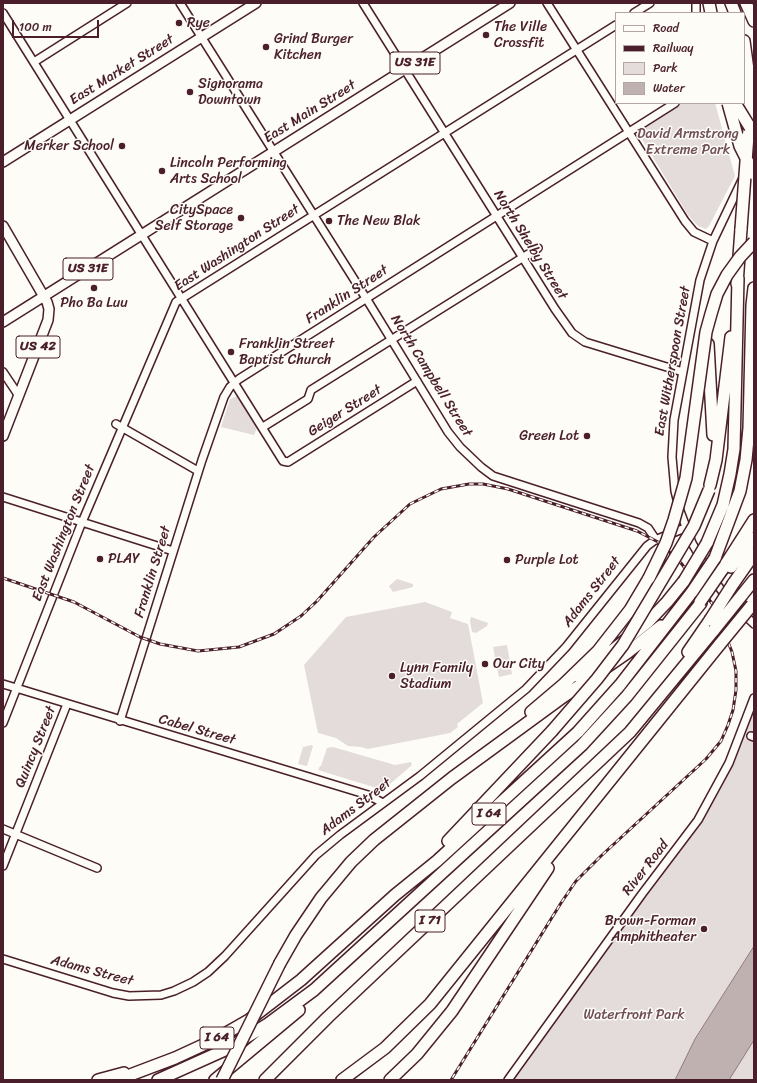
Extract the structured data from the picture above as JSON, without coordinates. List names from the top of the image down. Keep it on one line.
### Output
{"streets":{"highway":["I 64","I 71"],"main road":["US 31E","East Market Street","East Main Street","US 42"],"street":["North Shelby Street","East Washington Street","Franklin Street","East Witherspoon Street","North Campbell Street","Geiger Street","Adams Street","Cabel Street","Quincy Street","River Road"]},"crossings":[["East Market Street","North Campbell Street"],["East Main Street","North Shelby Street"],["East Main Street","US 42"],["East Main Street","North Campbell Street"],["North Shelby Street","East Washington Street"],["North Shelby Street","Franklin Street"],["North Shelby Street","East Witherspoon Street"],["East Washington Street","North Campbell Street"],["East Washington Street","Cabel Street"],["Franklin Street","North Campbell Street"],["Franklin Street","Cabel Street"],["East Witherspoon Street","Adams Street"],["North Campbell Street","Geiger Street"],["North Campbell Street","Adams Street"],["Adams Street","Cabel Street"],["Cabel Street","Quincy Street"]],"parks":["David Armstrong Extreme Park","Waterfront Park"],"places":["Rye","The Ville Crossfit","Grind Burger Kitchen","Signorama Downtown","Merker School","Lincoln Performing Arts School","CitySpace Self Storage","The New Blak","Pho Ba Luu","Franklin Street Baptist Church","Green Lot","PLAY","Purple Lot","Our City","Lynn Family Stadium","Brown-Forman Amphitheater"],"legend":["Road","Railway","Park","Water"],"scale_bar":"100 m"}
